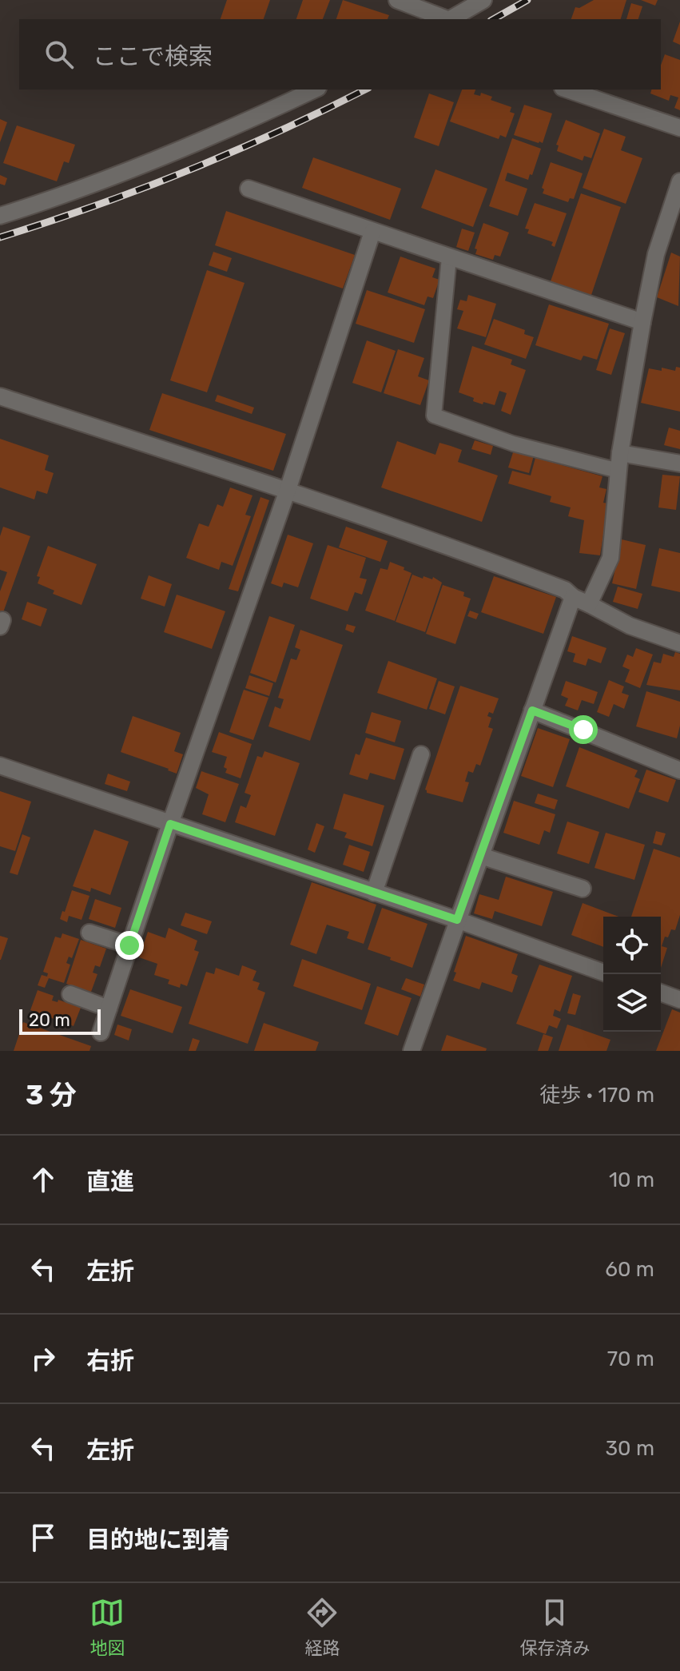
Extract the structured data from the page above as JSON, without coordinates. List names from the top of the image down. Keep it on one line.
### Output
{"scale_bar":"20 m","page":{"search":"ここで検索","scale":"20 m","heading":["3 分","徒歩 · 170 m"],"list":[["直進","10 m"],["左折","60 m"],["右折","70 m"],["左折","30 m"],"目的地に到着"],"nav":["地図","経路","保存済み"]}}
